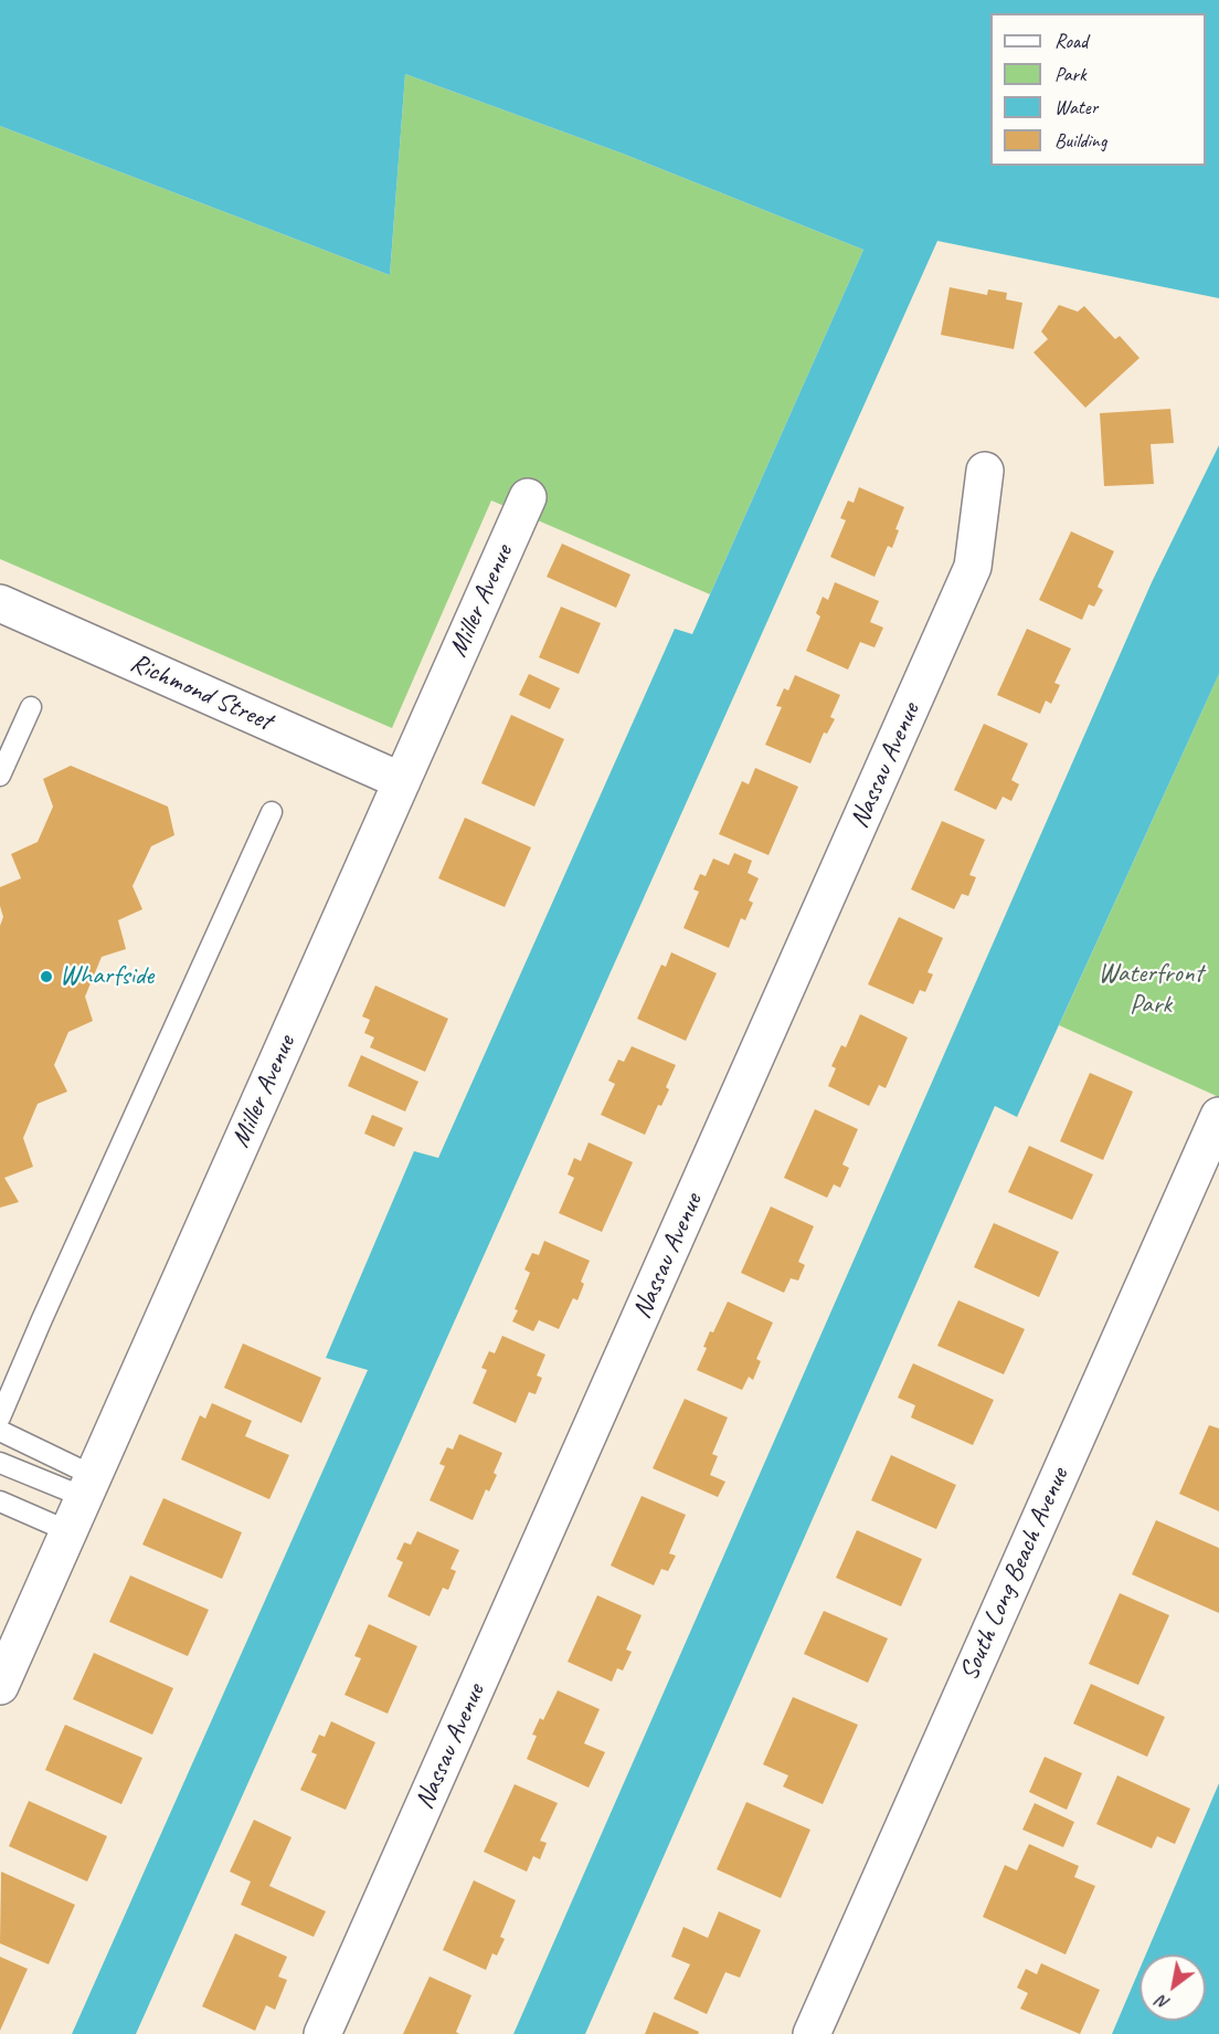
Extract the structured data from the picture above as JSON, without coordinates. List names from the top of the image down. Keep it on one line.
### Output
{"streets":{"street":["Miller Avenue","Richmond Street","Nassau Avenue","South Long Beach Avenue"]},"crossings":[["Miller Avenue","Richmond Street"]],"parks":["Waterfront Park"],"places":["Wharfside"],"legend":["Road","Park","Water","Building"],"north":"bottom left"}
